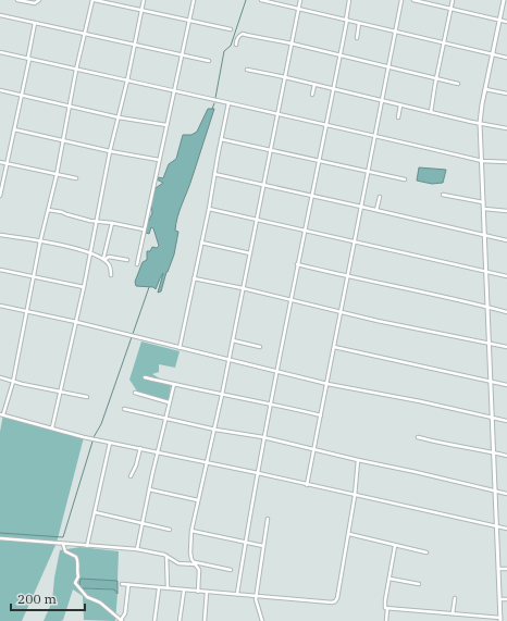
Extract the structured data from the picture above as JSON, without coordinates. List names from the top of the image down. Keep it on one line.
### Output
{"scale_bar":"200 m"}
